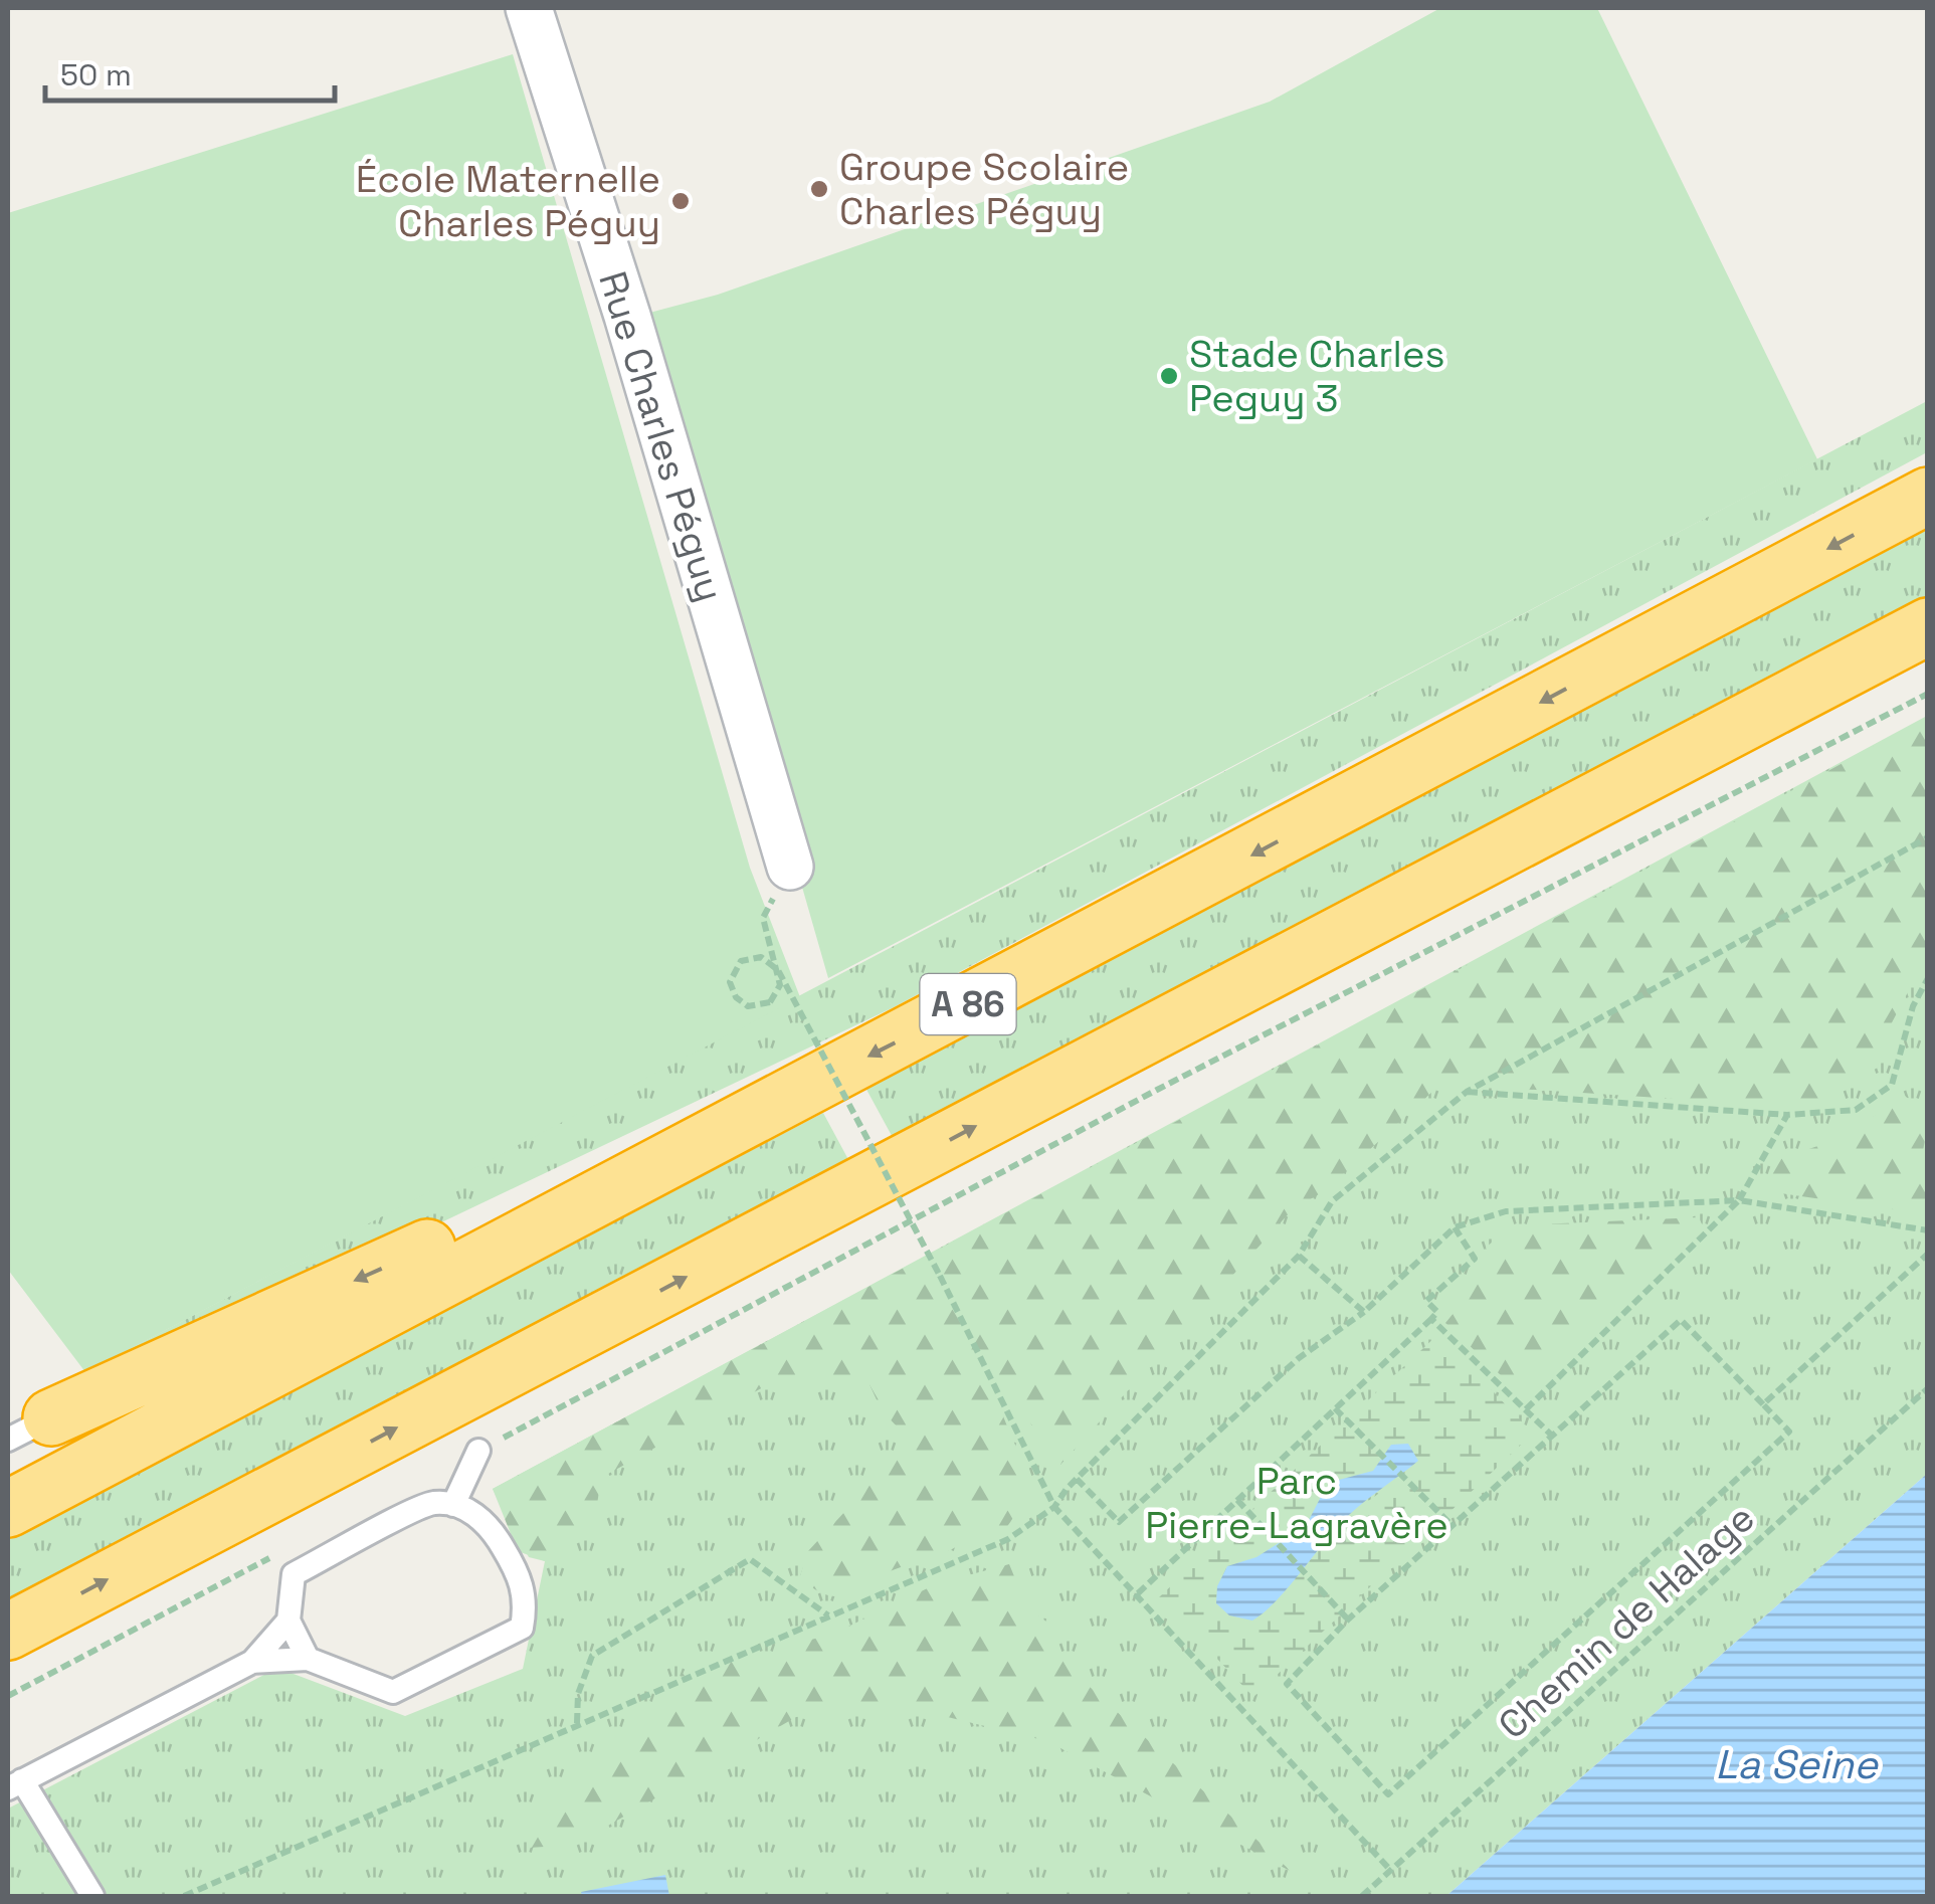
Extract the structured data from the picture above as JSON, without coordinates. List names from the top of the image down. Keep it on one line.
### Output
{"streets":{"highway":["A 86"],"street":["Rue Charles Péguy"],"path":["Chemin de Halage"]},"water":["La Seine"],"parks":["Parc Pierre-Lagravère"],"places":["Groupe Scolaire Charles Péguy","École Maternelle Charles Péguy","Stade Charles Peguy 3"],"scale_bar":"50 m"}
